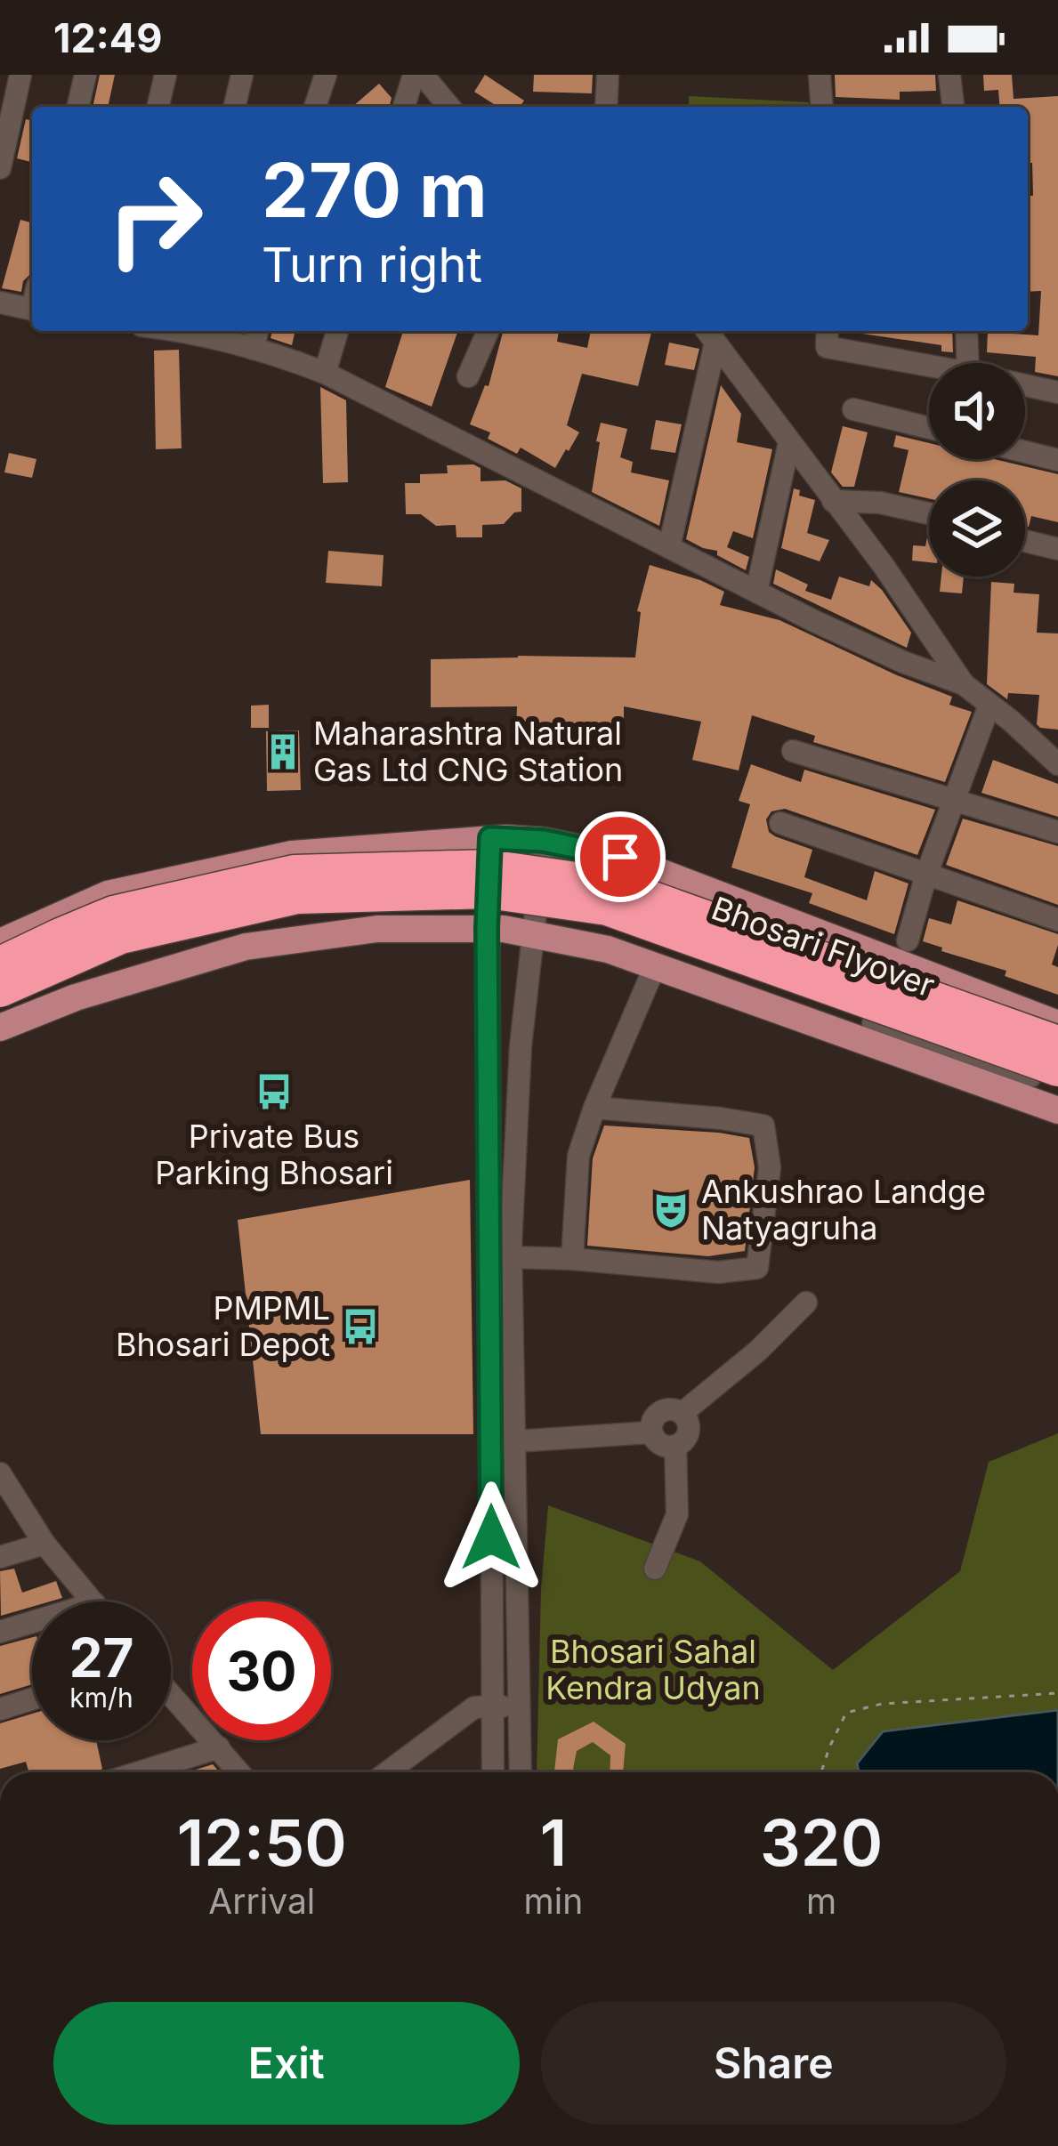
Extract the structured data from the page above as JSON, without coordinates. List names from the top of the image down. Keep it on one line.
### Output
{"streets":{"highway":["Bhosari Flyover"]},"parks":["Bhosari Sahal Kendra Udyan"],"places":{"building":["Maharashtra Natural Gas Ltd CNG Station"],"bus stop":["Private Bus Parking Bhosari","PMPML Bhosari Depot"],"theatre":["Ankushrao Landge Natyagruha"]},"page":{"status":"12:49","turn":["270 m","Turn right"],"speed":"27 km/h","limit":"30","eta":["12:50","Arrival","1","min","320","m"],"buttons":["Exit","Share"]}}
